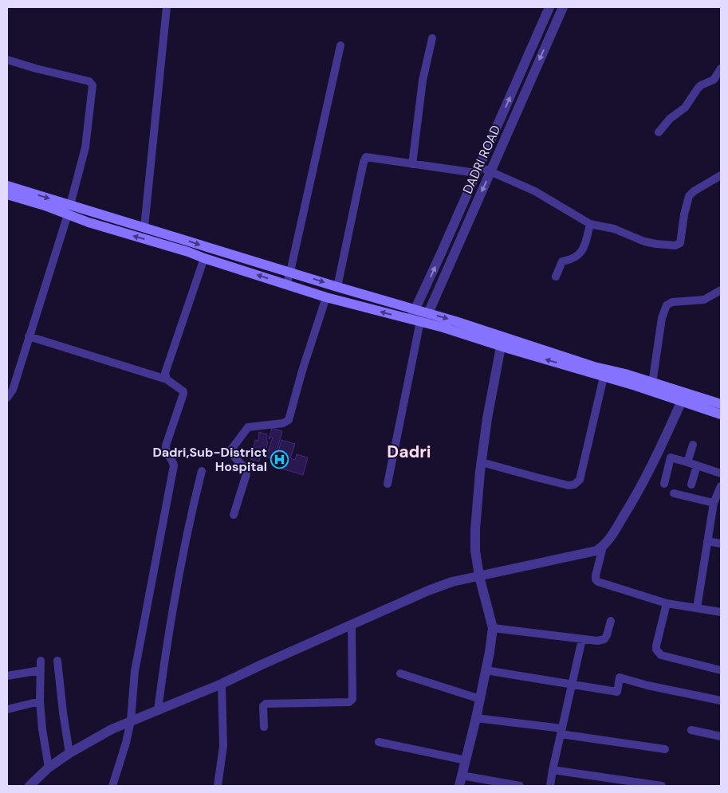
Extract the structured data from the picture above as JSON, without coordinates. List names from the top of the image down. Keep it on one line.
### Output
{"streets":{"street":["DADRI ROAD"]},"districts":["Dadri"],"places":{"hospital":["Dadri,Sub-District Hospital"]}}
